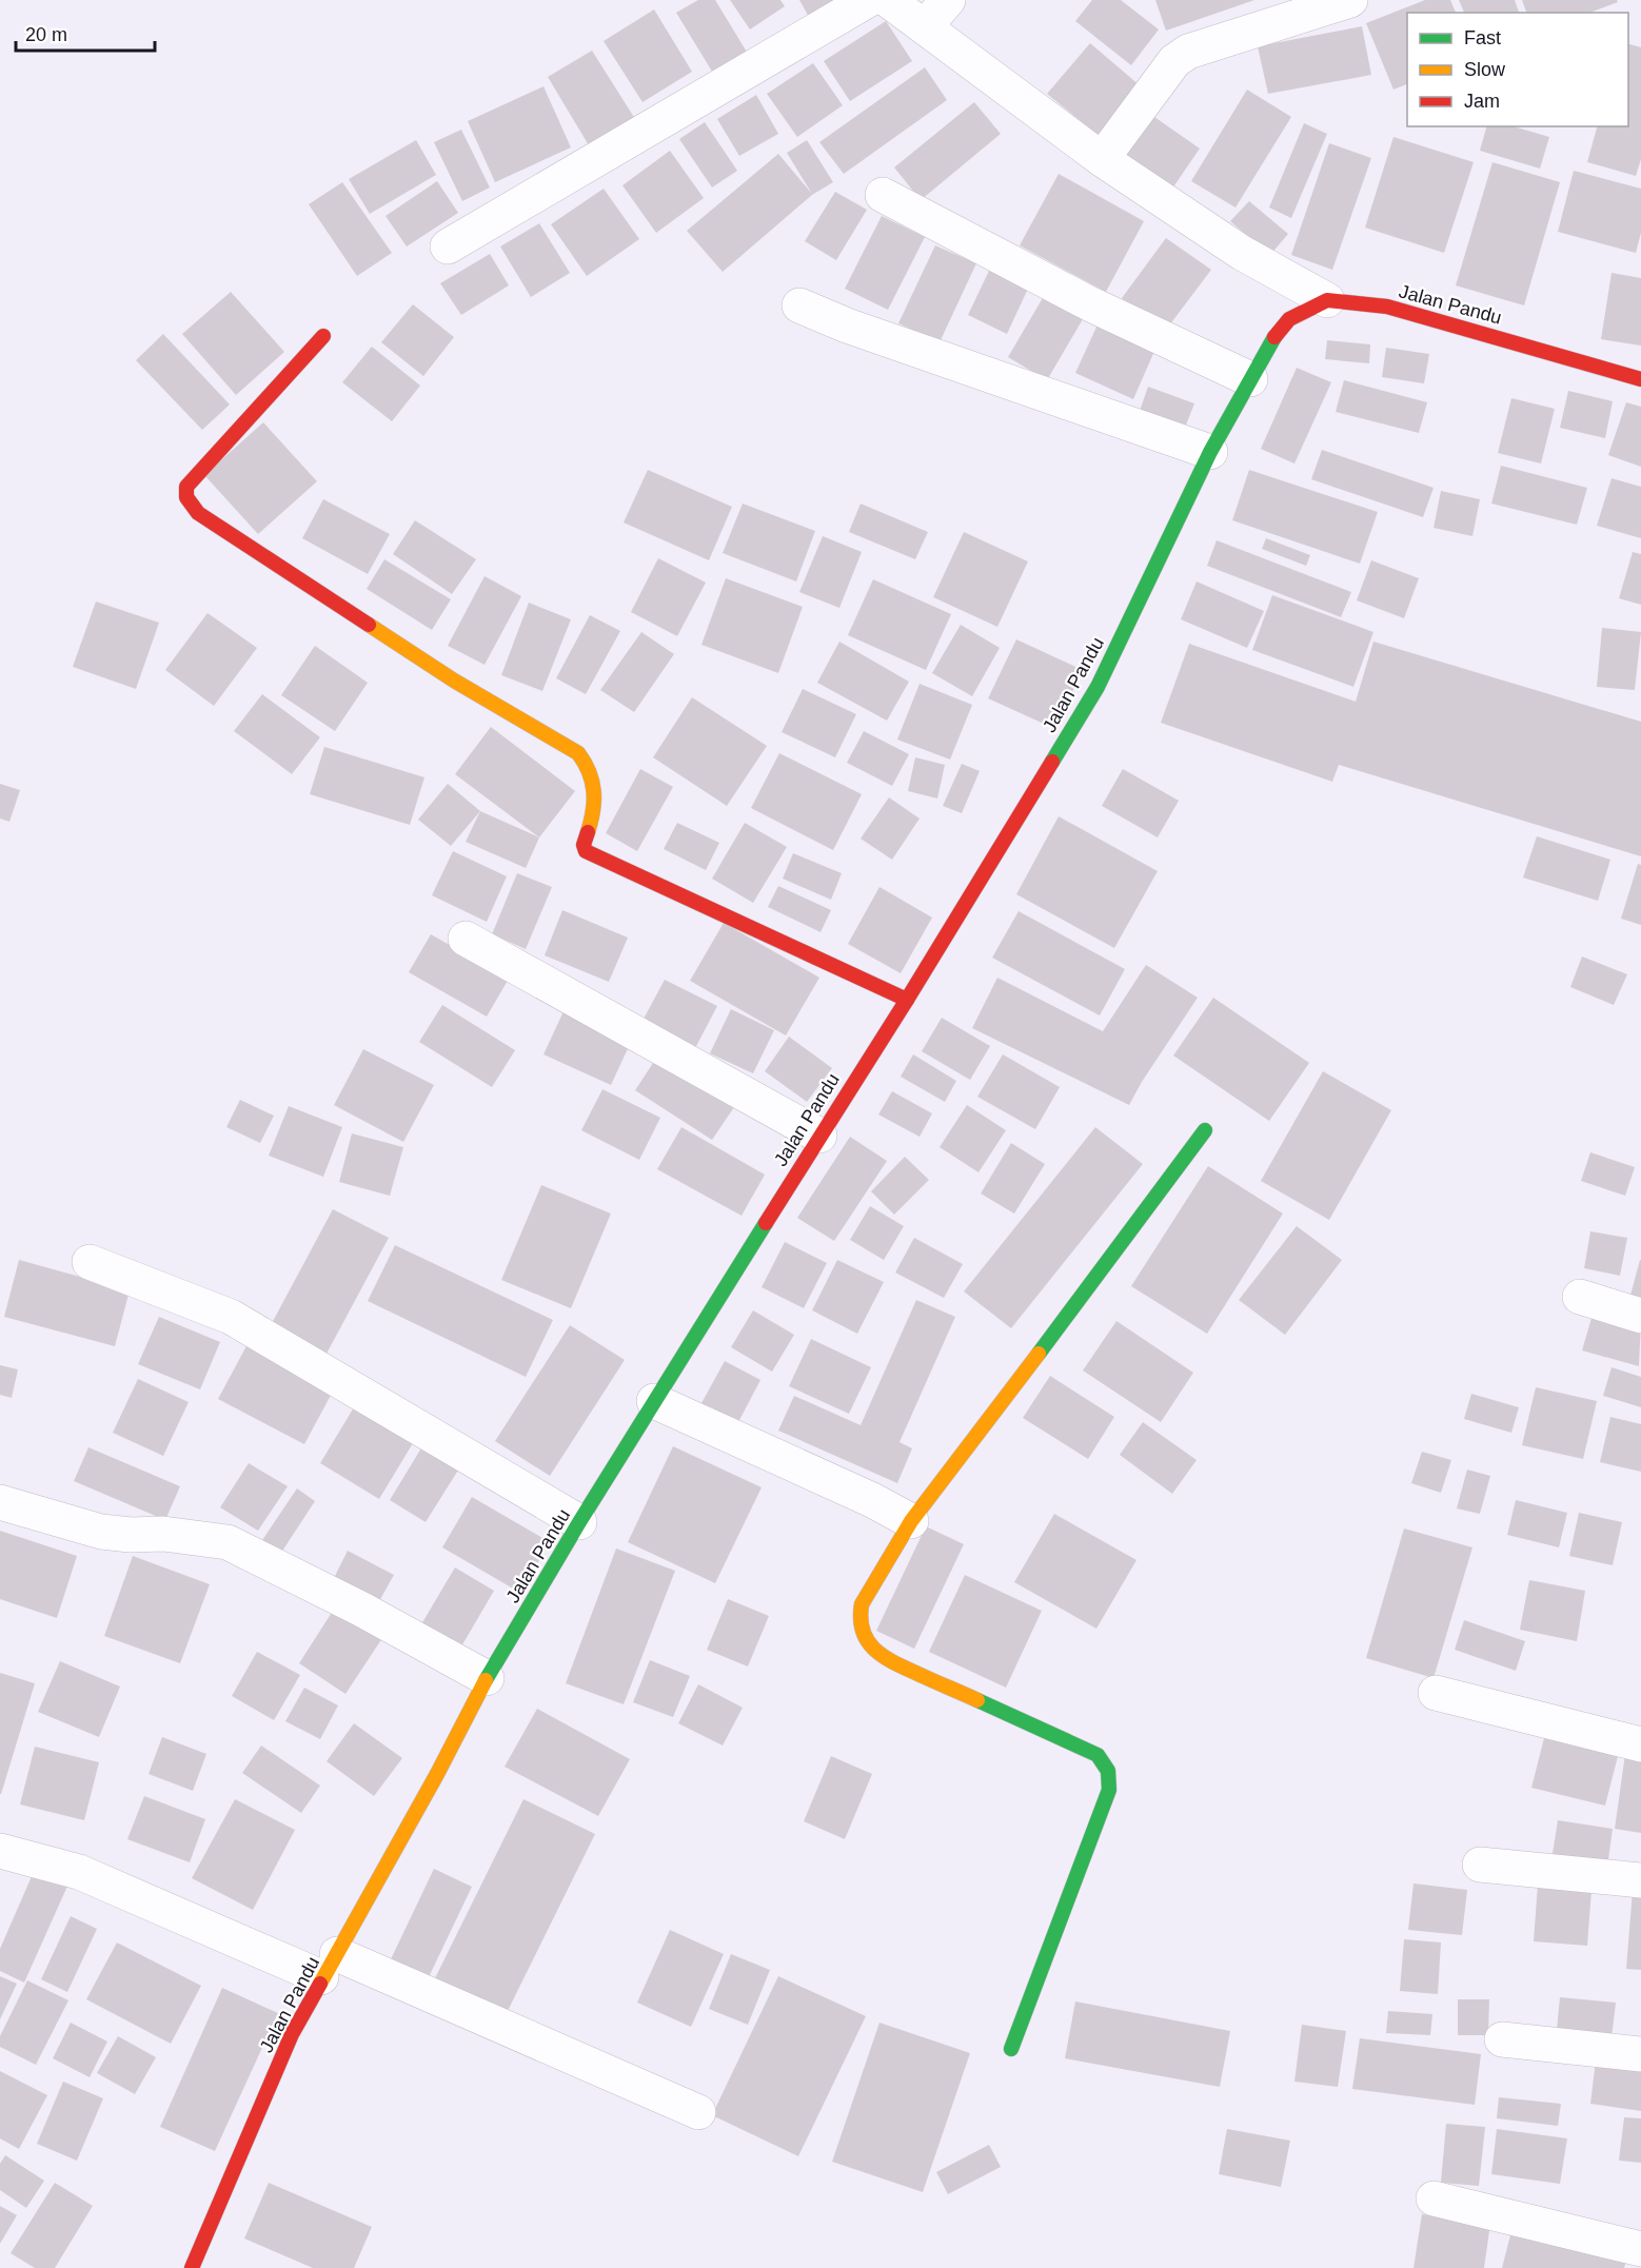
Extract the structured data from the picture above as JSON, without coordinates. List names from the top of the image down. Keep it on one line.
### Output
{"streets":{"main road":["Jalan Pandu"]},"legend":["Fast","Slow","Jam"],"scale_bar":"20 m"}
